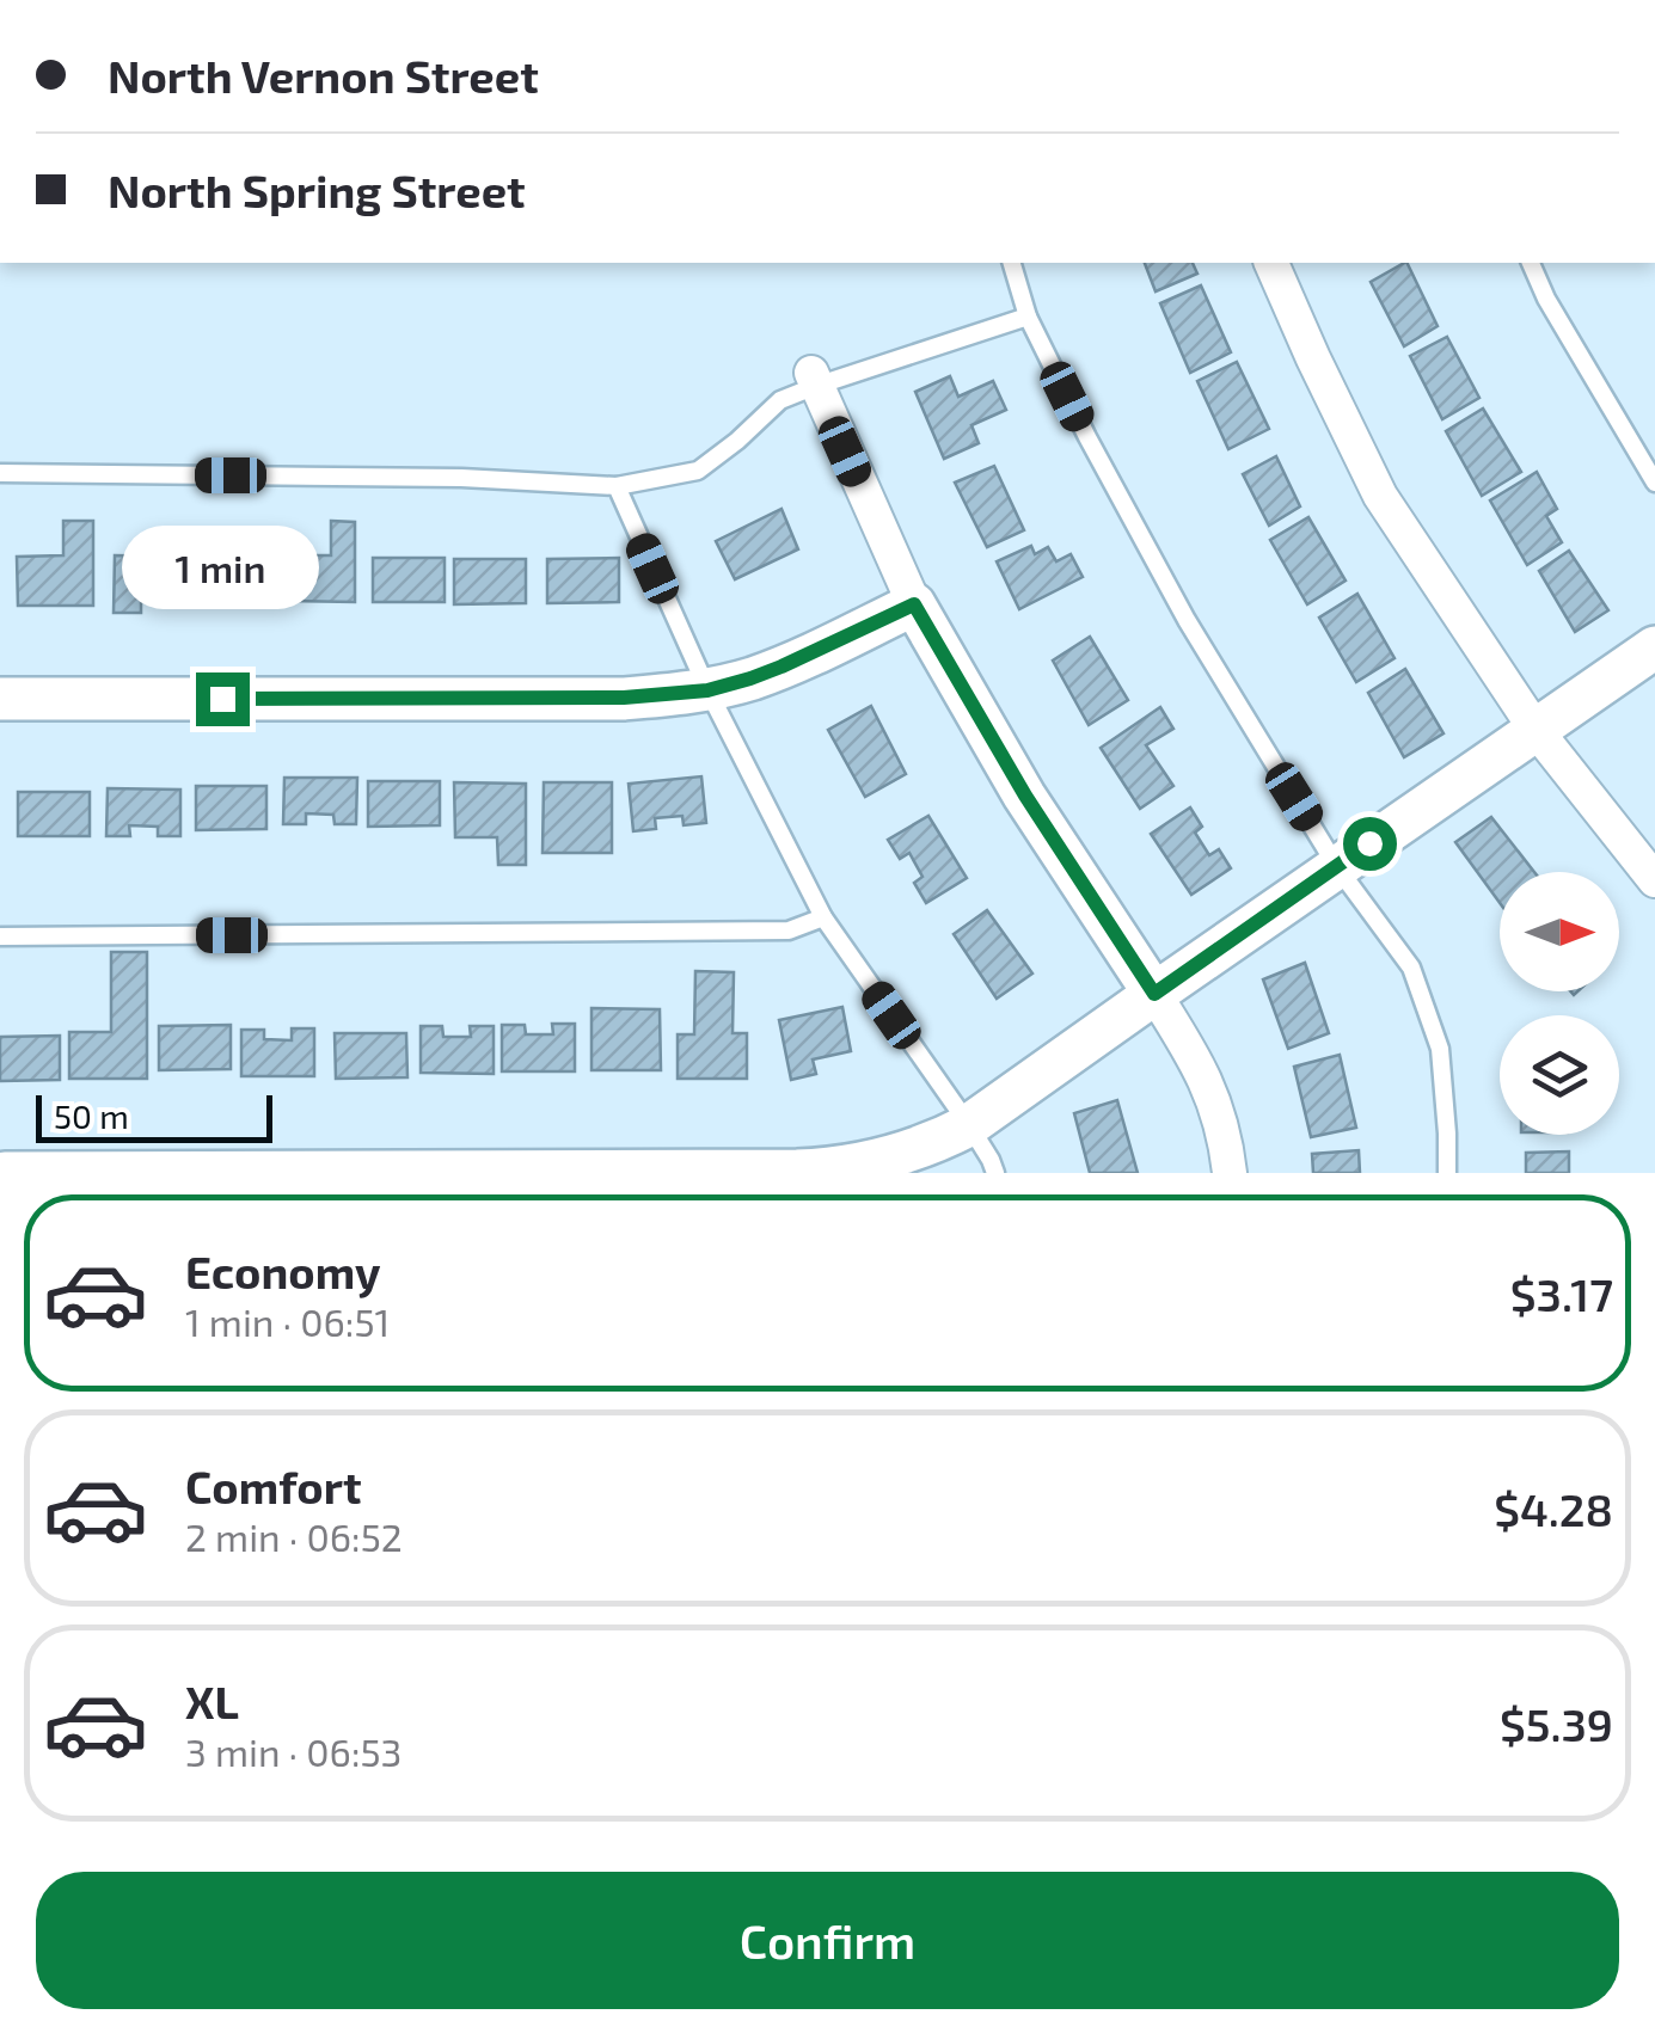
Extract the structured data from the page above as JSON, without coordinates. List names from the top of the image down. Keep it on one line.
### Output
{"scale_bar":"50 m","north":"right","page":{"banner":["North Vernon Street","North Spring Street"],"bubble":"1 min","scale":"50 m","list":[{"name":"Economy","note":"1 min · 06:51","value":"$3.17"},{"name":"Comfort","note":"2 min · 06:52","value":"$4.28"},{"name":"XL","note":"3 min · 06:53","value":"$5.39"}],"buttons":"Confirm"}}
